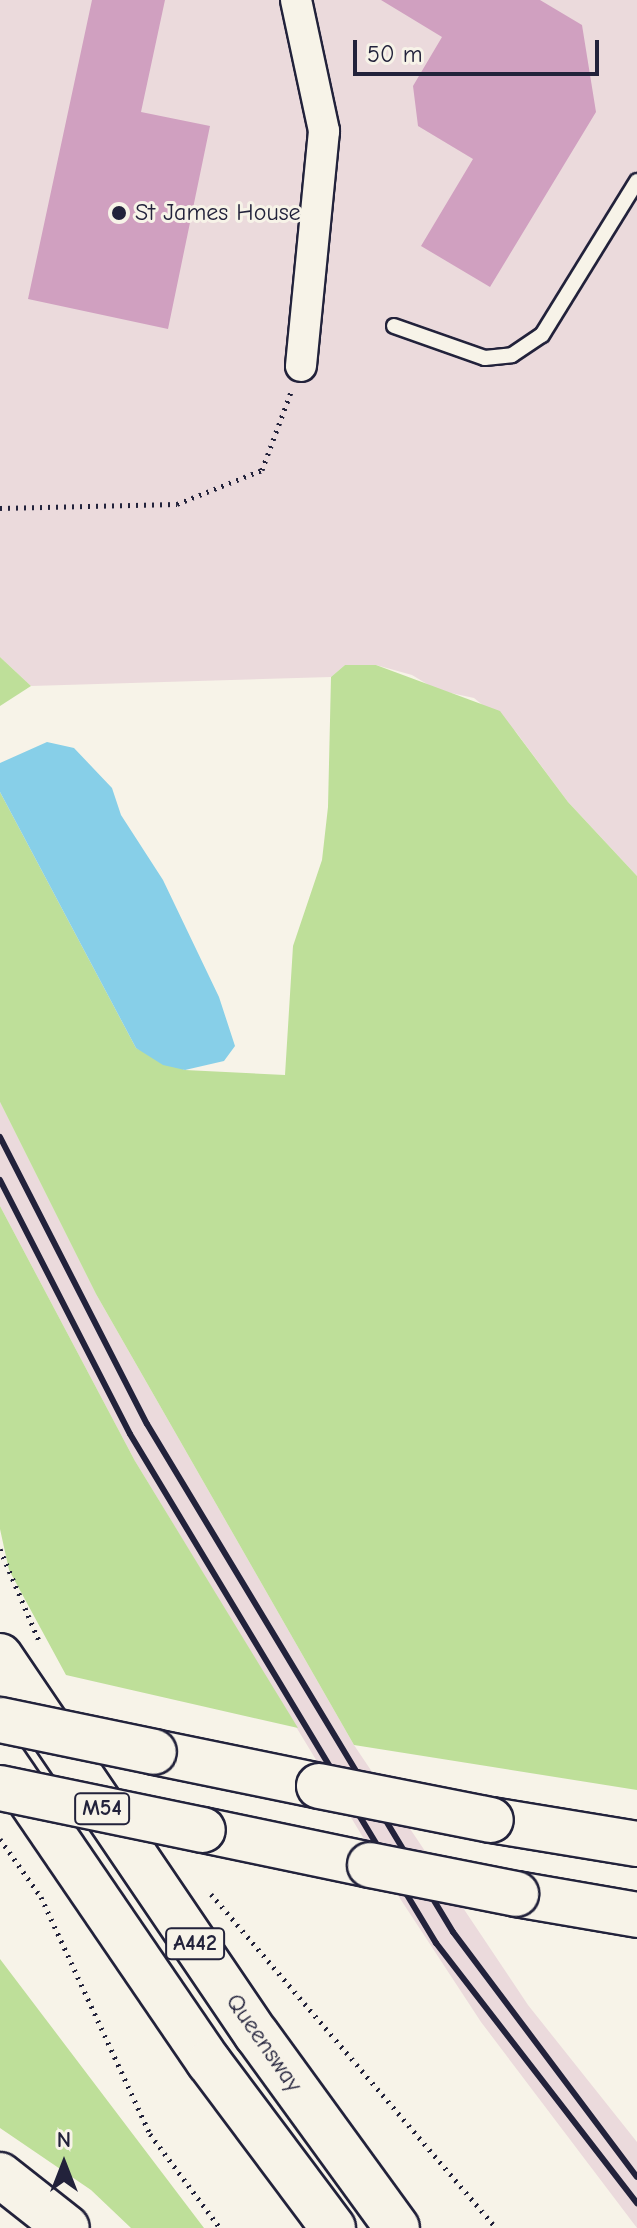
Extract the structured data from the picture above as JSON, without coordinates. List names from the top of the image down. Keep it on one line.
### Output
{"streets":{"main road":["M54","A442","Queensway"]},"places":["St James House"],"scale_bar":"50 m","north":"top"}
